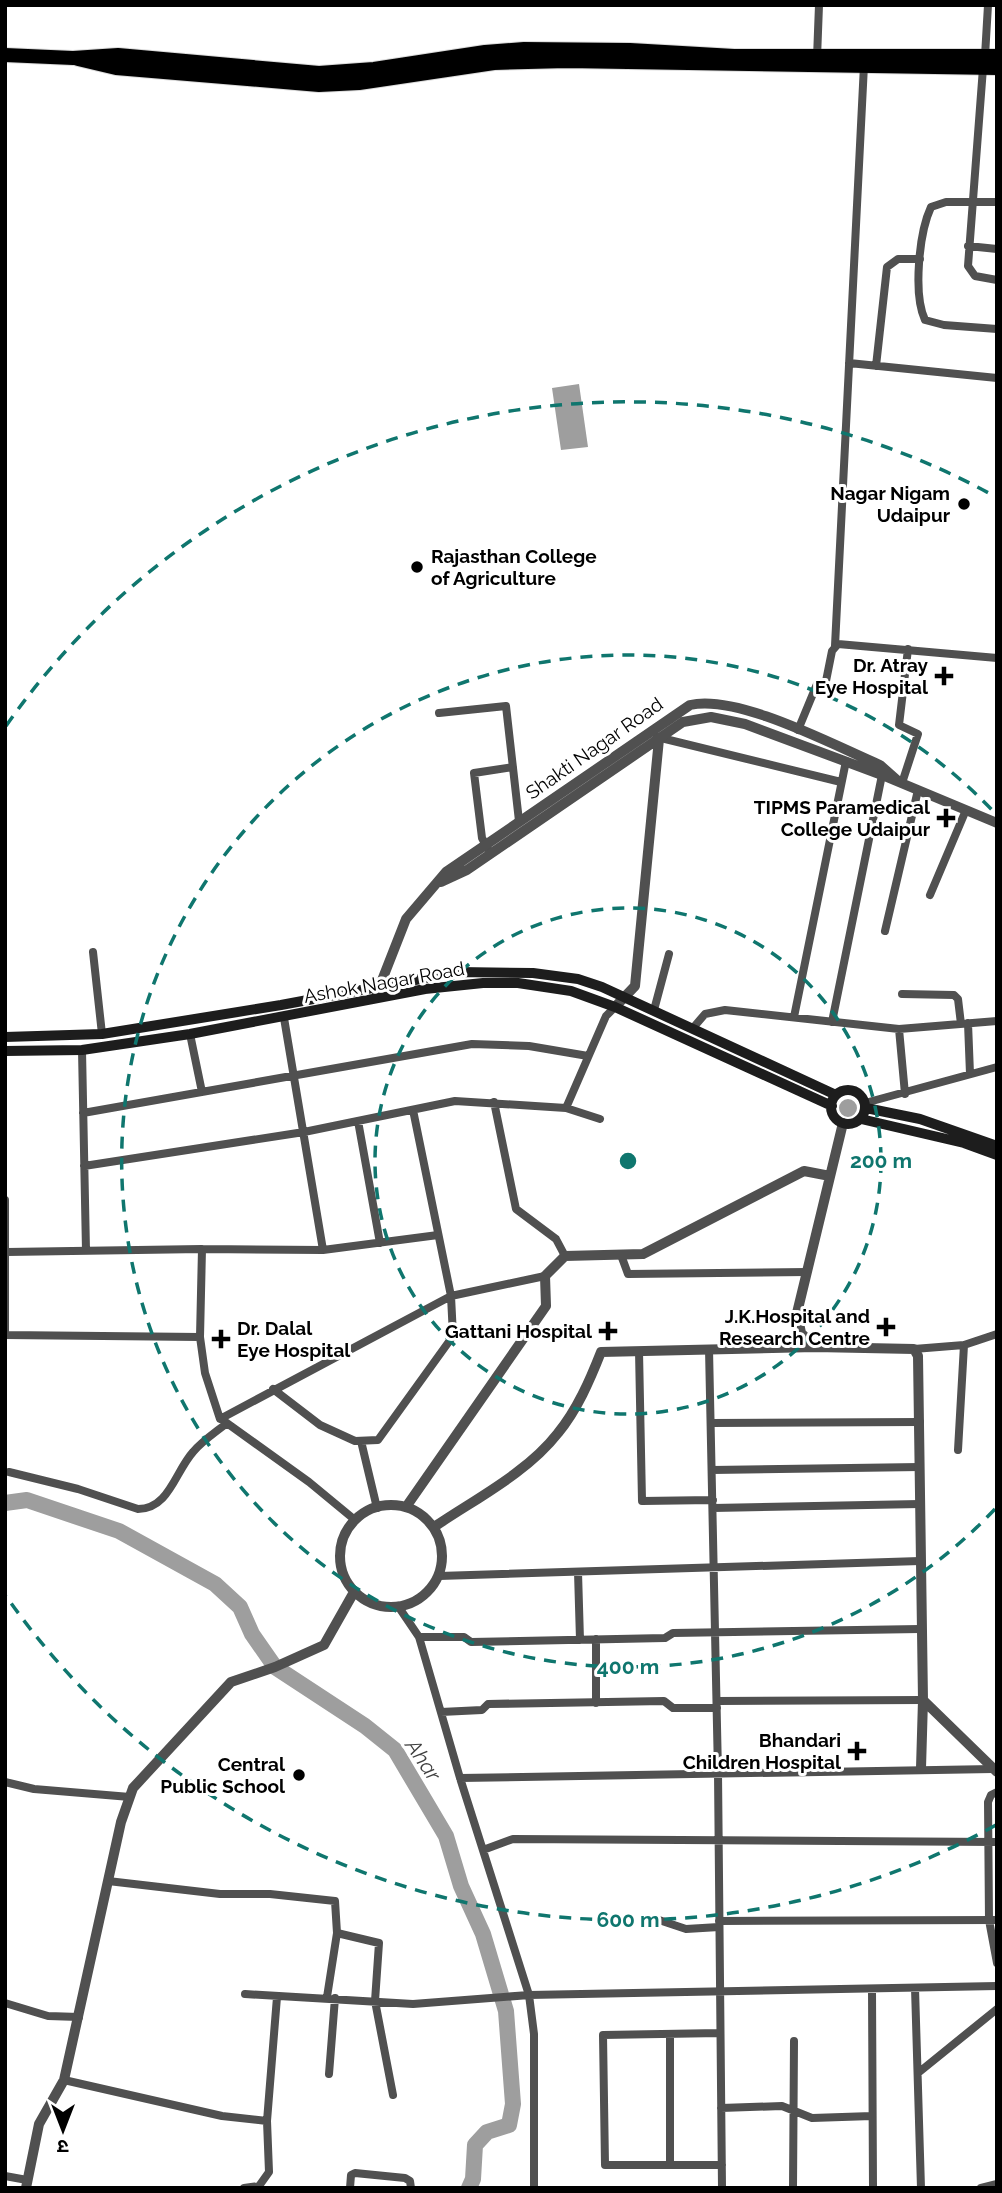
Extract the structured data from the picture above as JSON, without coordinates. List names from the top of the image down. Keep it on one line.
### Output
{"streets":{"main road":["Ashok Nagar Road"],"street":["Shakti Nagar Road"]},"crossings":[["Shakti Nagar Road","Ashok Nagar Road"]],"water":["Ahar"],"places":{"other":["Nagar Nigam Udaipur","Rajasthan College of Agriculture","Central Public School"],"health":["Dr. Atray Eye Hospital","TIPMS Paramedical College Udaipur","J.K.Hospital and Research Centre","Gattani Hospital","Dr. Dalal Eye Hospital","Bhandari Children Hospital"]},"north":"bottom","rings":["200 m","400 m","600 m"]}
